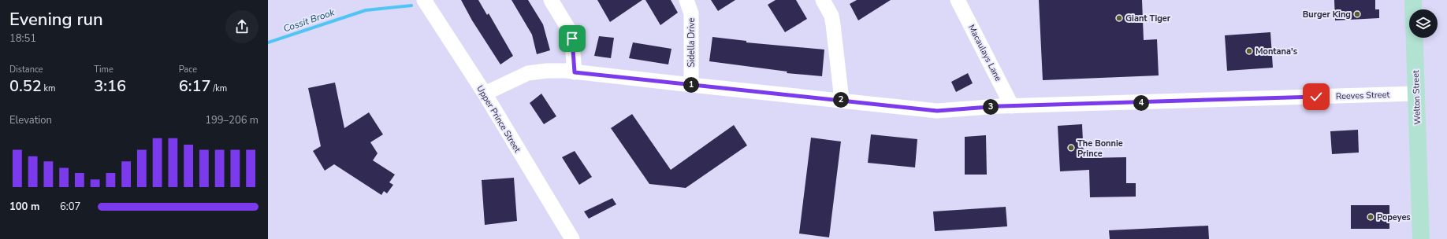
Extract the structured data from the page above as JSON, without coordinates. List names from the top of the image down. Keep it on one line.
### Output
{"streets":{"main road":["Welton Street"],"street":["Sidella Drive","Macaulays Lane","Reeves Street","Upper Prince Street"]},"crossings":[["Sidella Drive","Reeves Street"],["Macaulays Lane","Reeves Street"],["Reeves Street","Welton Street"],["Reeves Street","Upper Prince Street"]],"water":["Cossit Brook"],"places":["Burger King","Giant Tiger","Montana's","The Bonnie Prince","Popeyes"],"page":{"heading":["Evening run","18:51"],"stats":[["Distance","0.52 km"],["Time","3:16"],["Pace","6:17 /km"]],"pins":["1","2","4","3"],"chart":["Elevation","199–206 m"],"list":[{"name":"100 m","note":"6:07"}]}}
